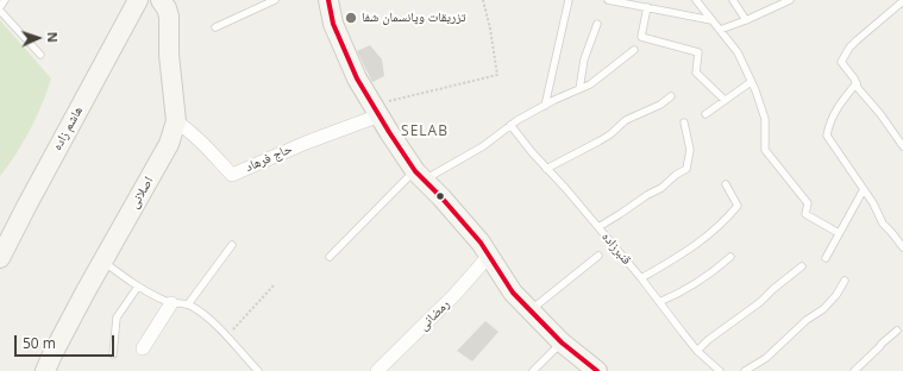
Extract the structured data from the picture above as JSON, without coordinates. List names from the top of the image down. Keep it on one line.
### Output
{"streets":{"street":["هاشم زاده","حاج فرهاد","اصلانی","رمضانی"],"lane":["قنبرزاده"]},"crossings":[["حاج فرهاد","اصلانی"]],"districts":["SELAB"],"places":["تزریقات وپانسمان شفا"],"scale_bar":"50 m","north":"right"}
